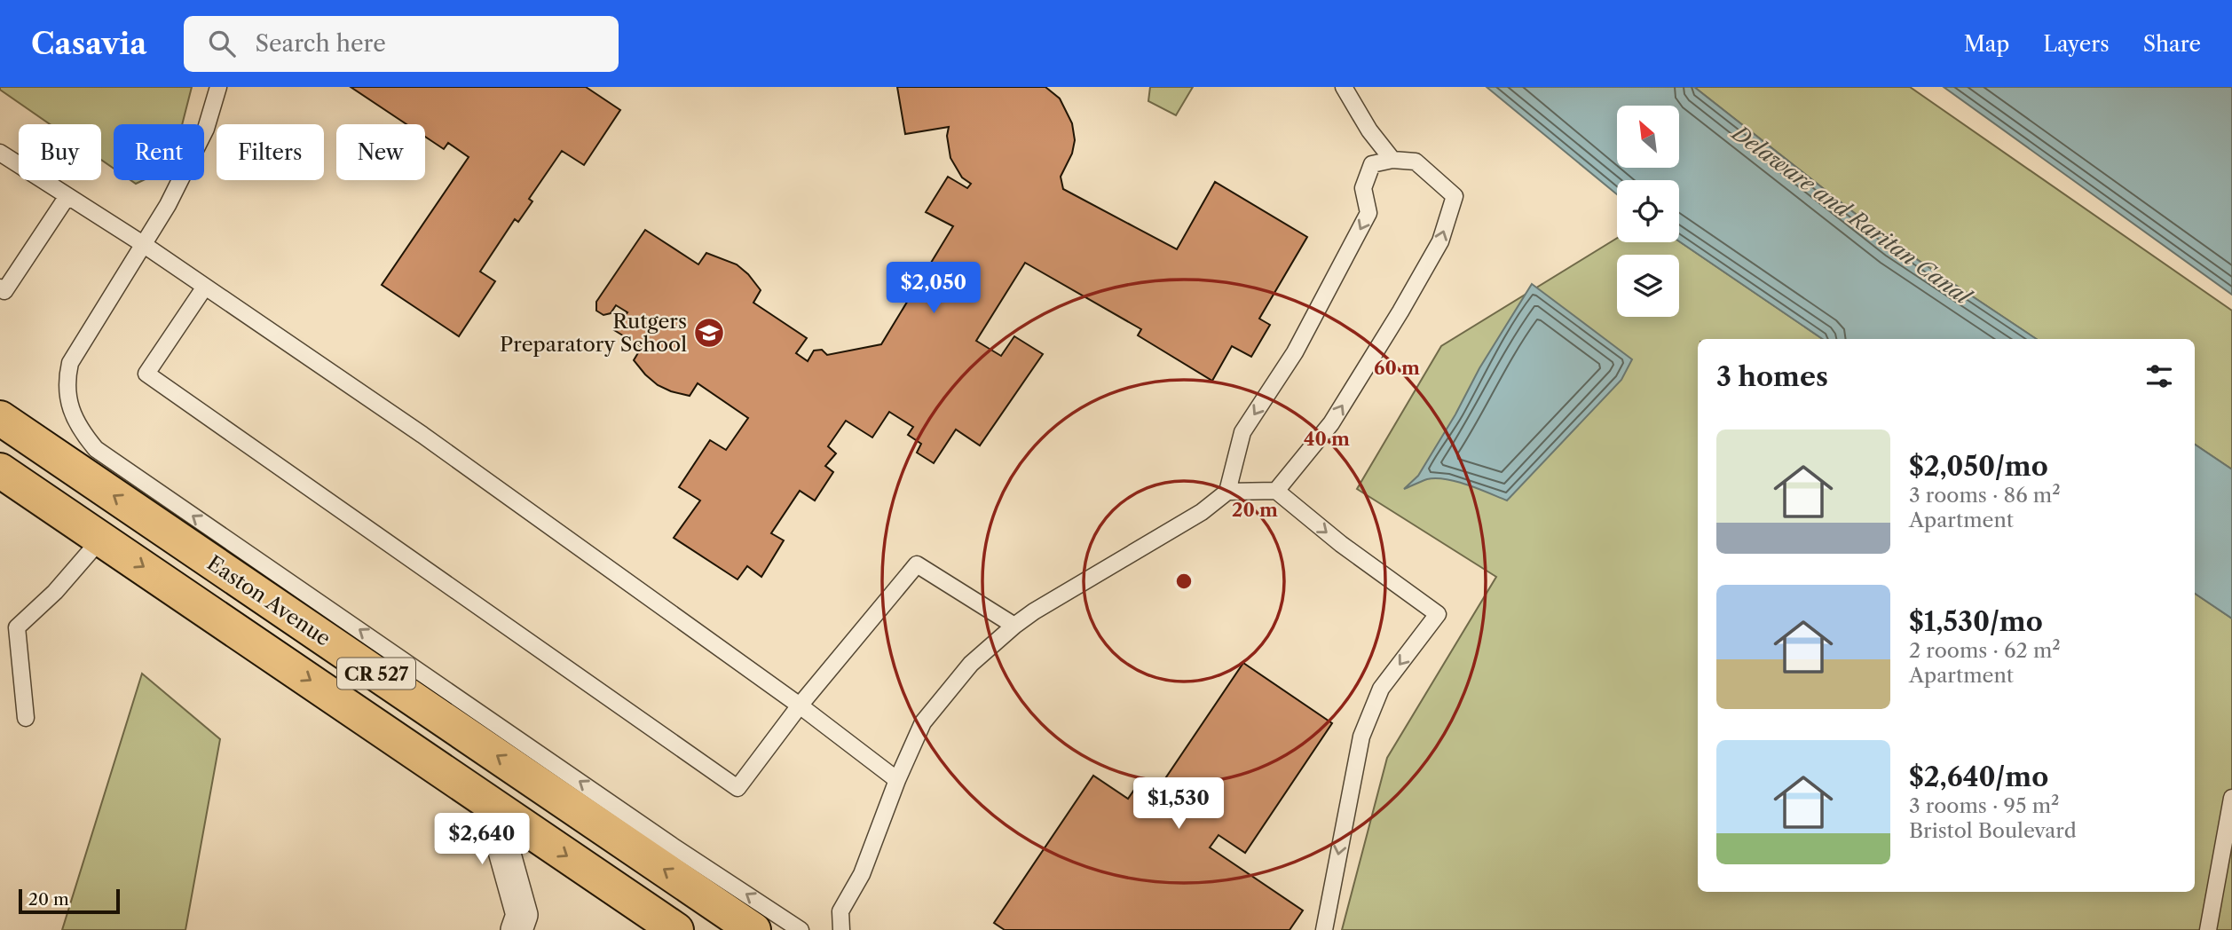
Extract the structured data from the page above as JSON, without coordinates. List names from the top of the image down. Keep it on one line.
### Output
{"streets":{"main road":["Easton Avenue","CR 527"]},"water":["Delaware and Raritan Canal"],"places":{"school or university":["Rutgers Preparatory School"]},"scale_bar":"20 m","north":"top left","page":{"header":"Casavia","search":"Search here","nav":["Map","Layers","Share"],"chip":["Buy","Rent","Filters","New"],"price":["$2,050","$1,530","$2,640"],"heading":"3 homes","list":[{"name":"$2,050/mo","note":"3 rooms · 86 m² · Apartment"},{"name":"$1,530/mo","note":"2 rooms · 62 m² · Apartment"},{"name":"$2,640/mo","note":"3 rooms · 95 m² · Bristol Boulevard"}],"scale":"20 m"},"rings":["60 m","40 m","20 m"]}
